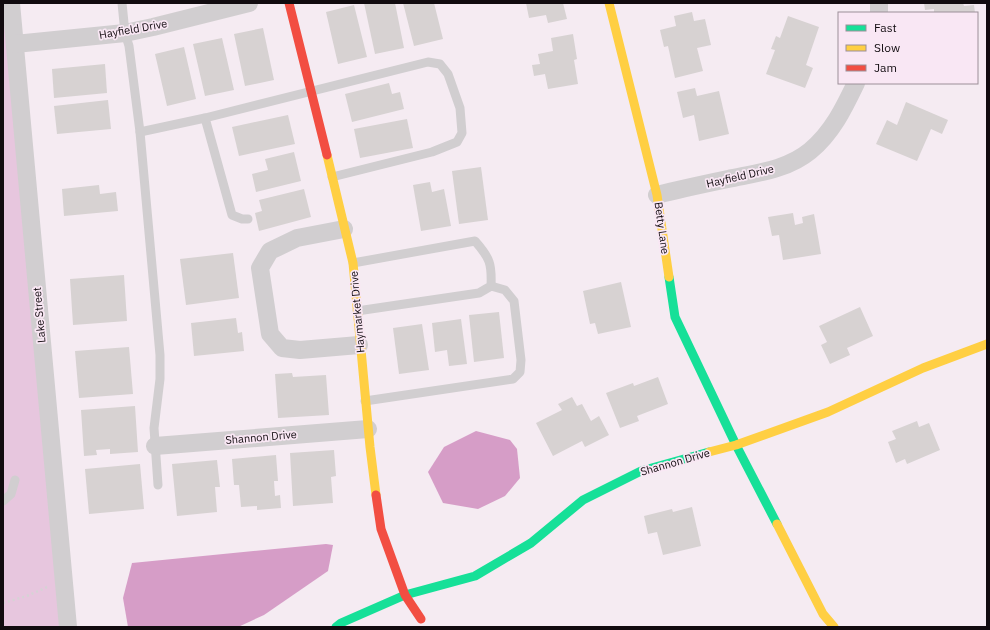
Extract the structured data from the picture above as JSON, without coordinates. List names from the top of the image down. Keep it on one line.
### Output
{"streets":{"street":["Hayfield Drive","Betty Lane","Haymarket Drive","Lake Street","Shannon Drive"]},"crossings":[["Hayfield Drive","Betty Lane"],["Hayfield Drive","Lake Street"],["Betty Lane","Shannon Drive"],["Haymarket Drive","Shannon Drive"]],"legend":["Fast","Slow","Jam"]}
